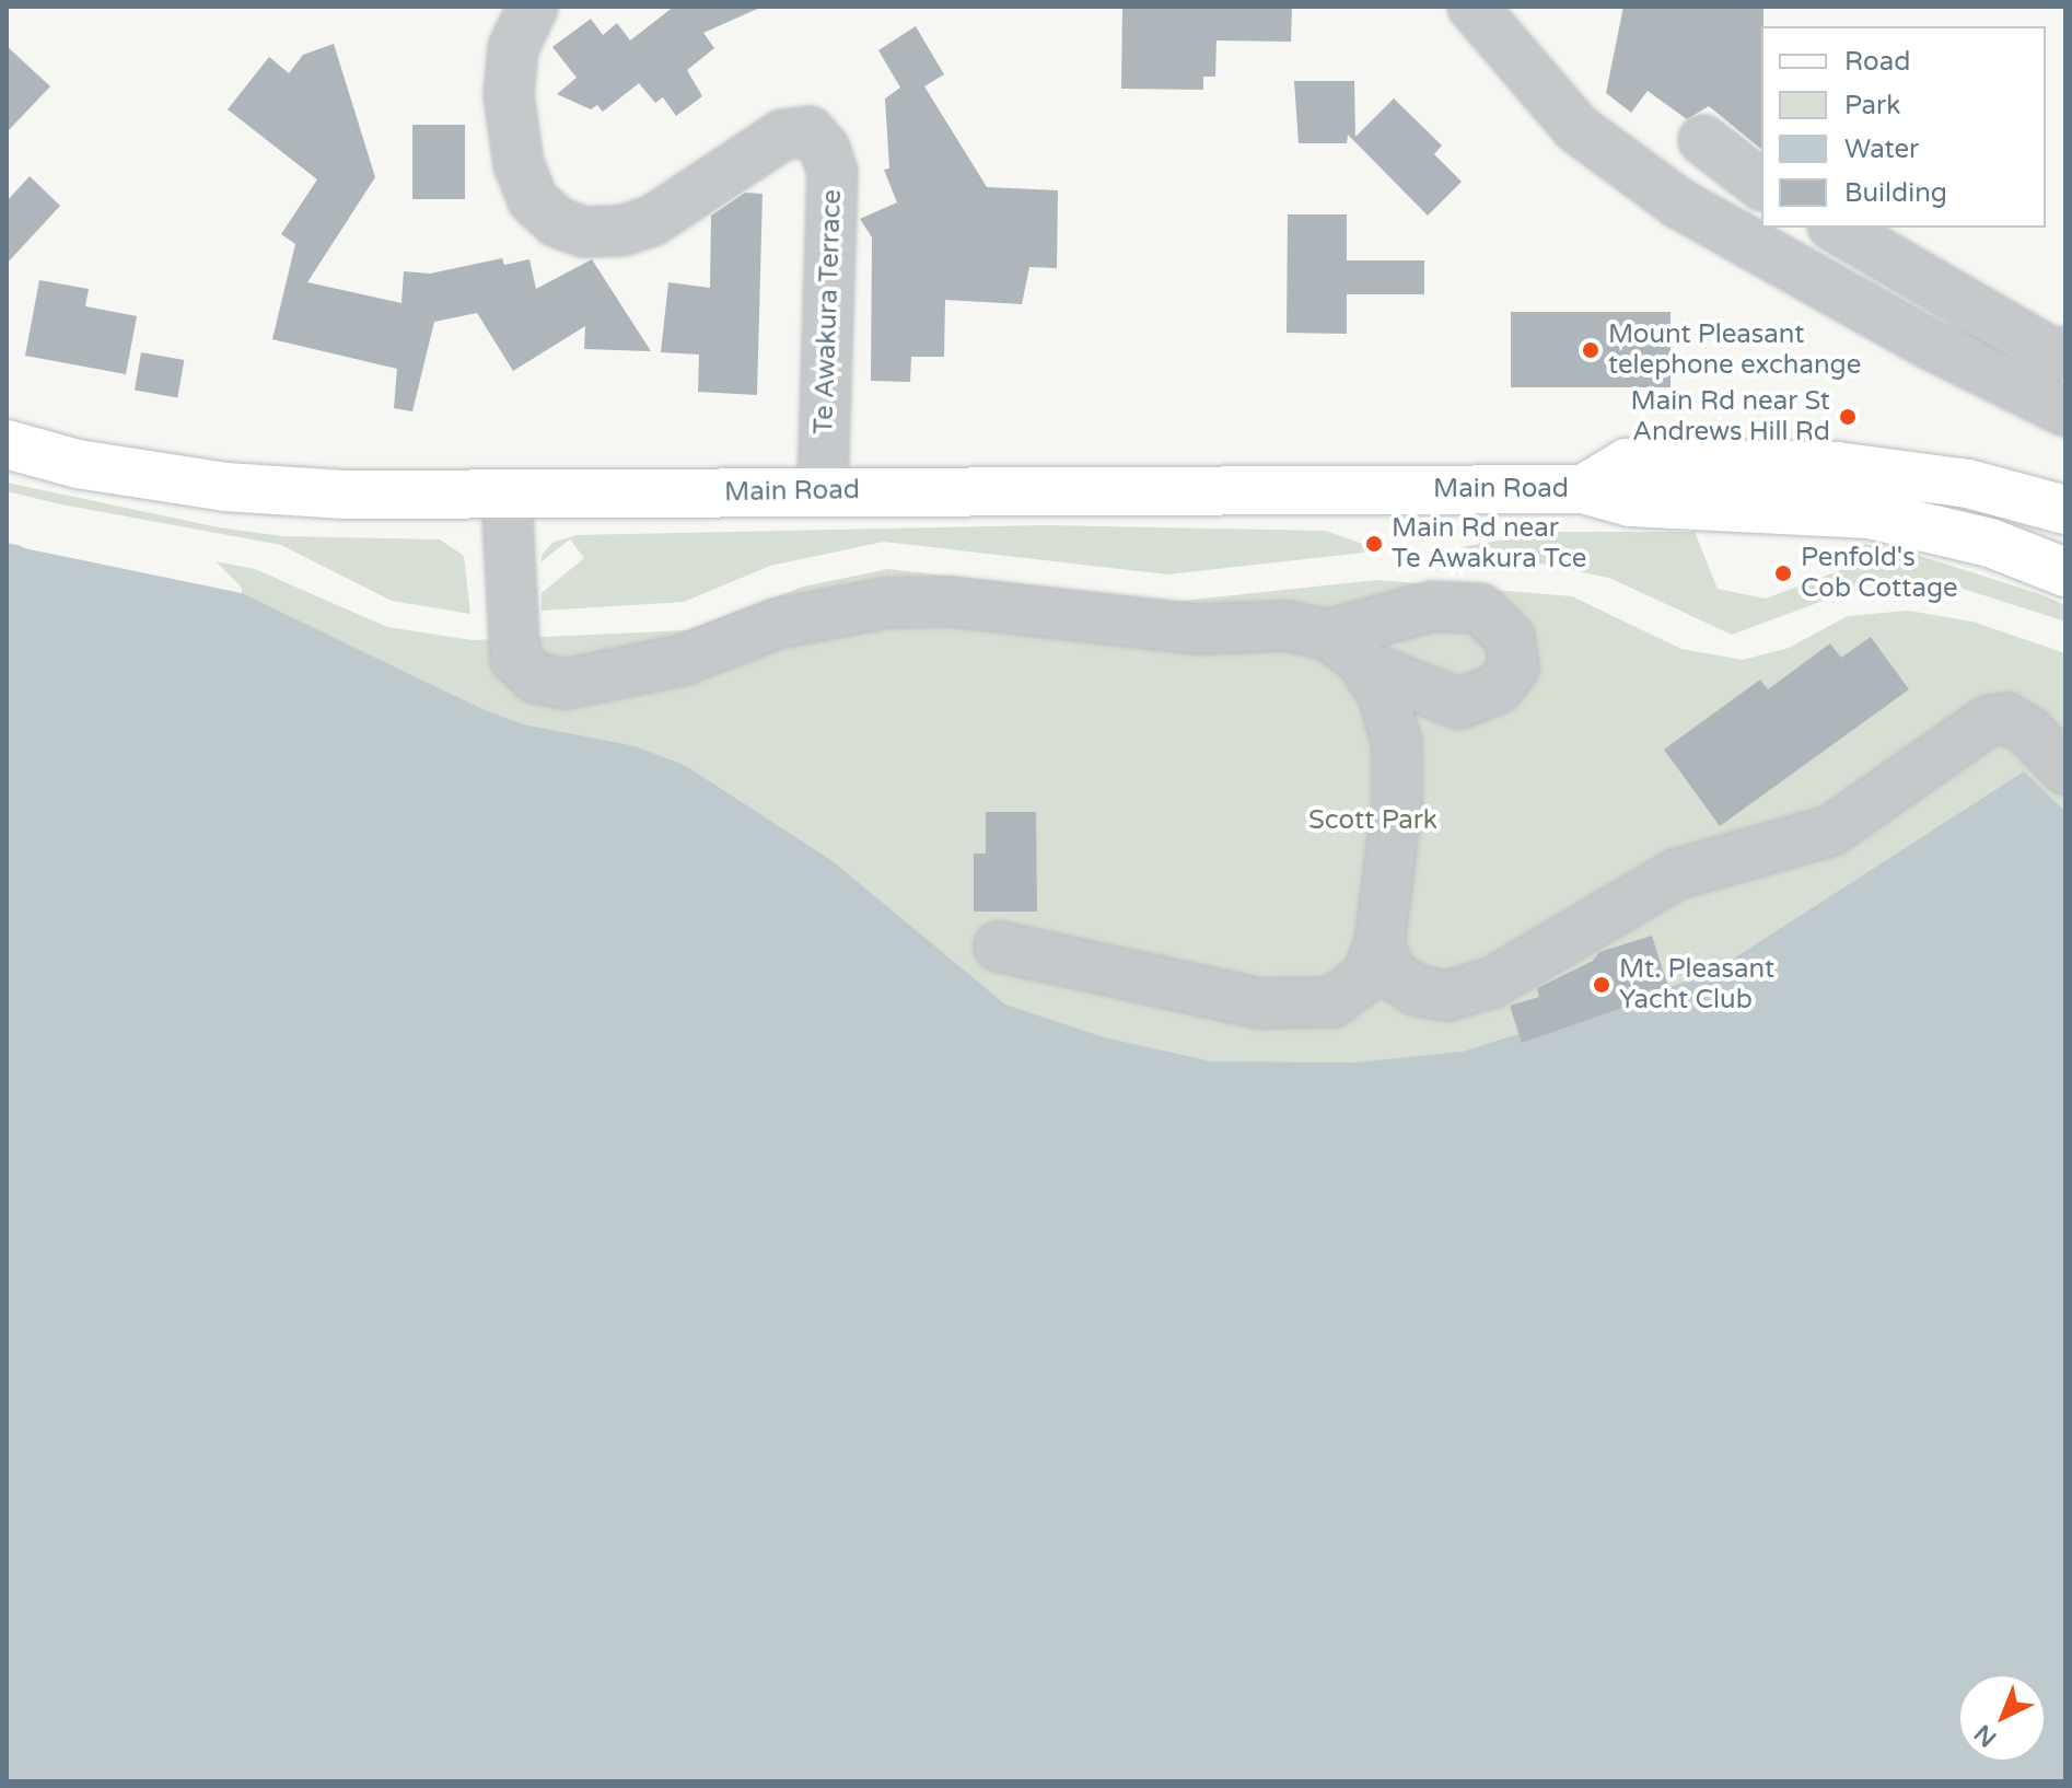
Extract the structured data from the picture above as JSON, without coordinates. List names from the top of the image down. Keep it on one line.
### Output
{"streets":{"main road":["Main Road"],"street":["Te Awakura Terrace"]},"crossings":[["Te Awakura Terrace","Main Road"]],"parks":["Scott Park"],"places":["Mount Pleasant telephone exchange","Main Rd near St Andrews Hill Rd","Main Rd near Te Awakura Tce","Penfold's Cob Cottage","Mt. Pleasant Yacht Club"],"legend":["Road","Park","Water","Building"],"north":"bottom left"}
